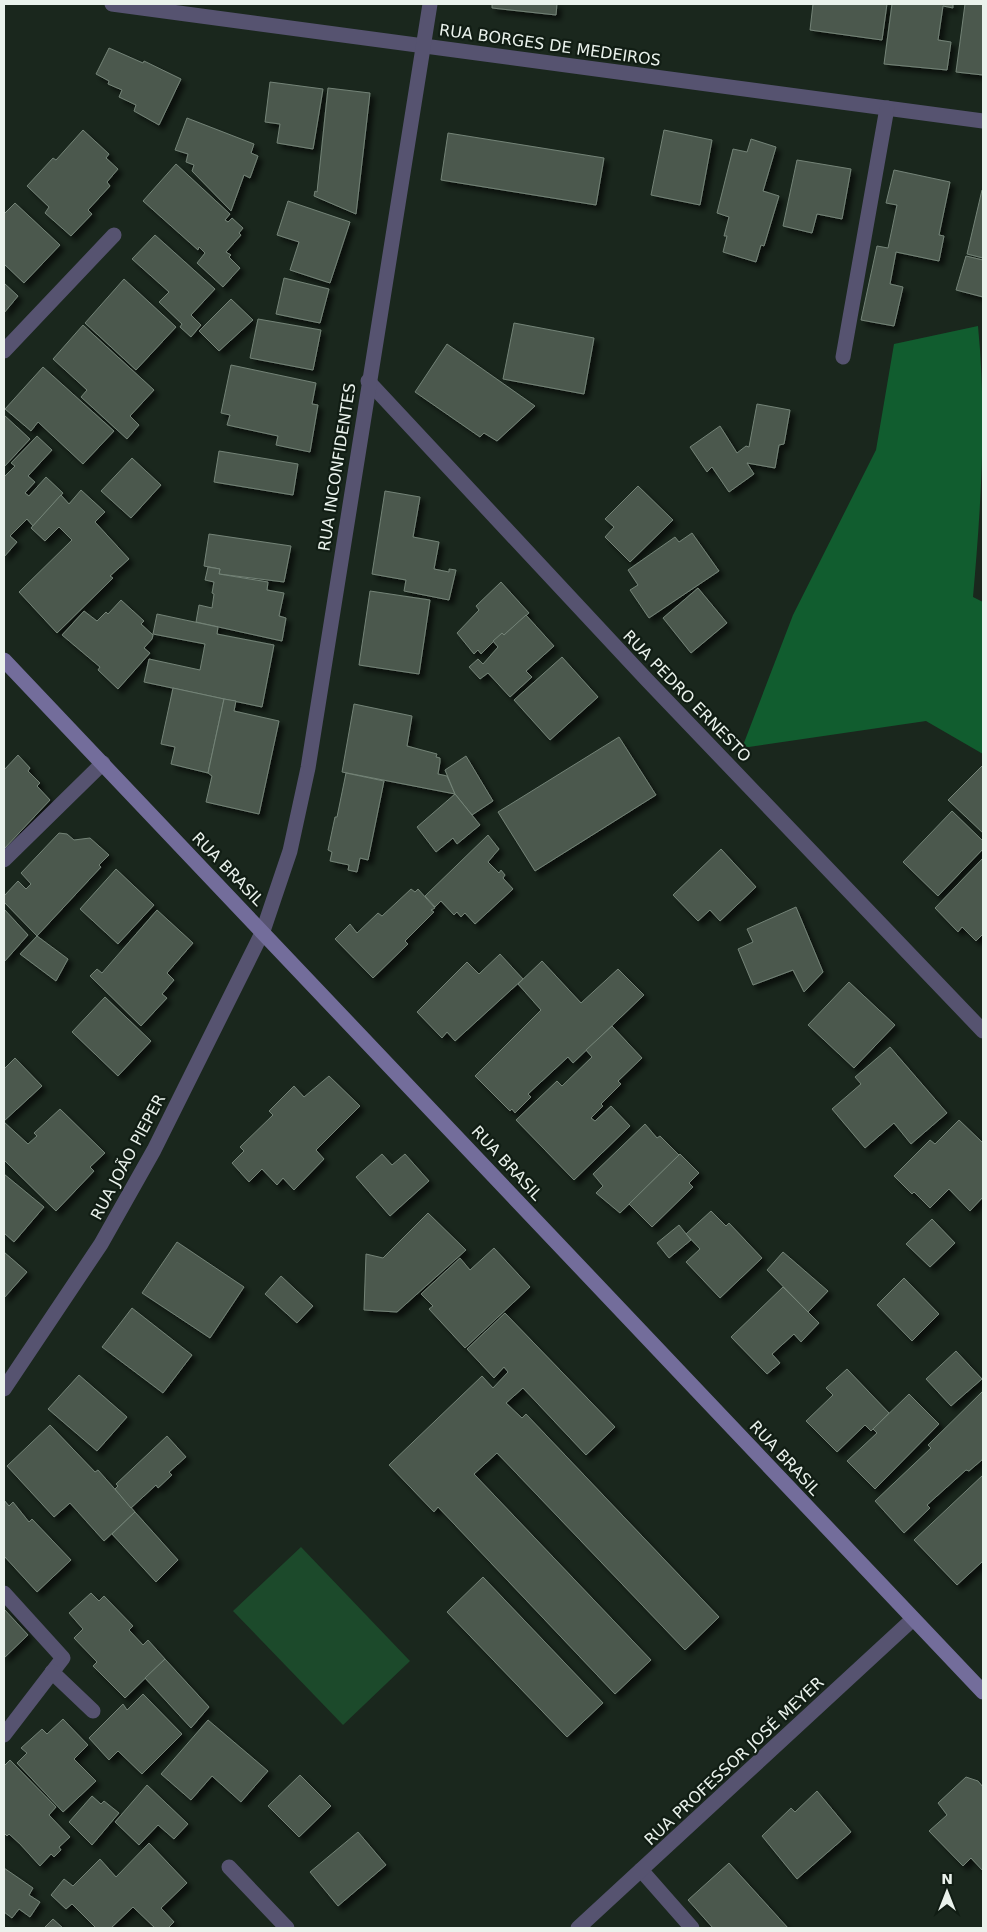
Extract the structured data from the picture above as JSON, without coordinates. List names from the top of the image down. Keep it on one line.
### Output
{"streets":{"street":["RUA BORGES DE MEDEIROS","RUA INCONFIDENTES","RUA PEDRO ERNESTO","RUA BRASIL","RUA JOÃO PIEPER","RUA PROFESSOR JOSÉ MEYER"]},"crossings":[["RUA BORGES DE MEDEIROS","RUA INCONFIDENTES"],["RUA INCONFIDENTES","RUA PEDRO ERNESTO"],["RUA INCONFIDENTES","RUA BRASIL"],["RUA INCONFIDENTES","RUA JOÃO PIEPER"],["RUA BRASIL","RUA JOÃO PIEPER"],["RUA BRASIL","RUA PROFESSOR JOSÉ MEYER"]],"north":"top"}
